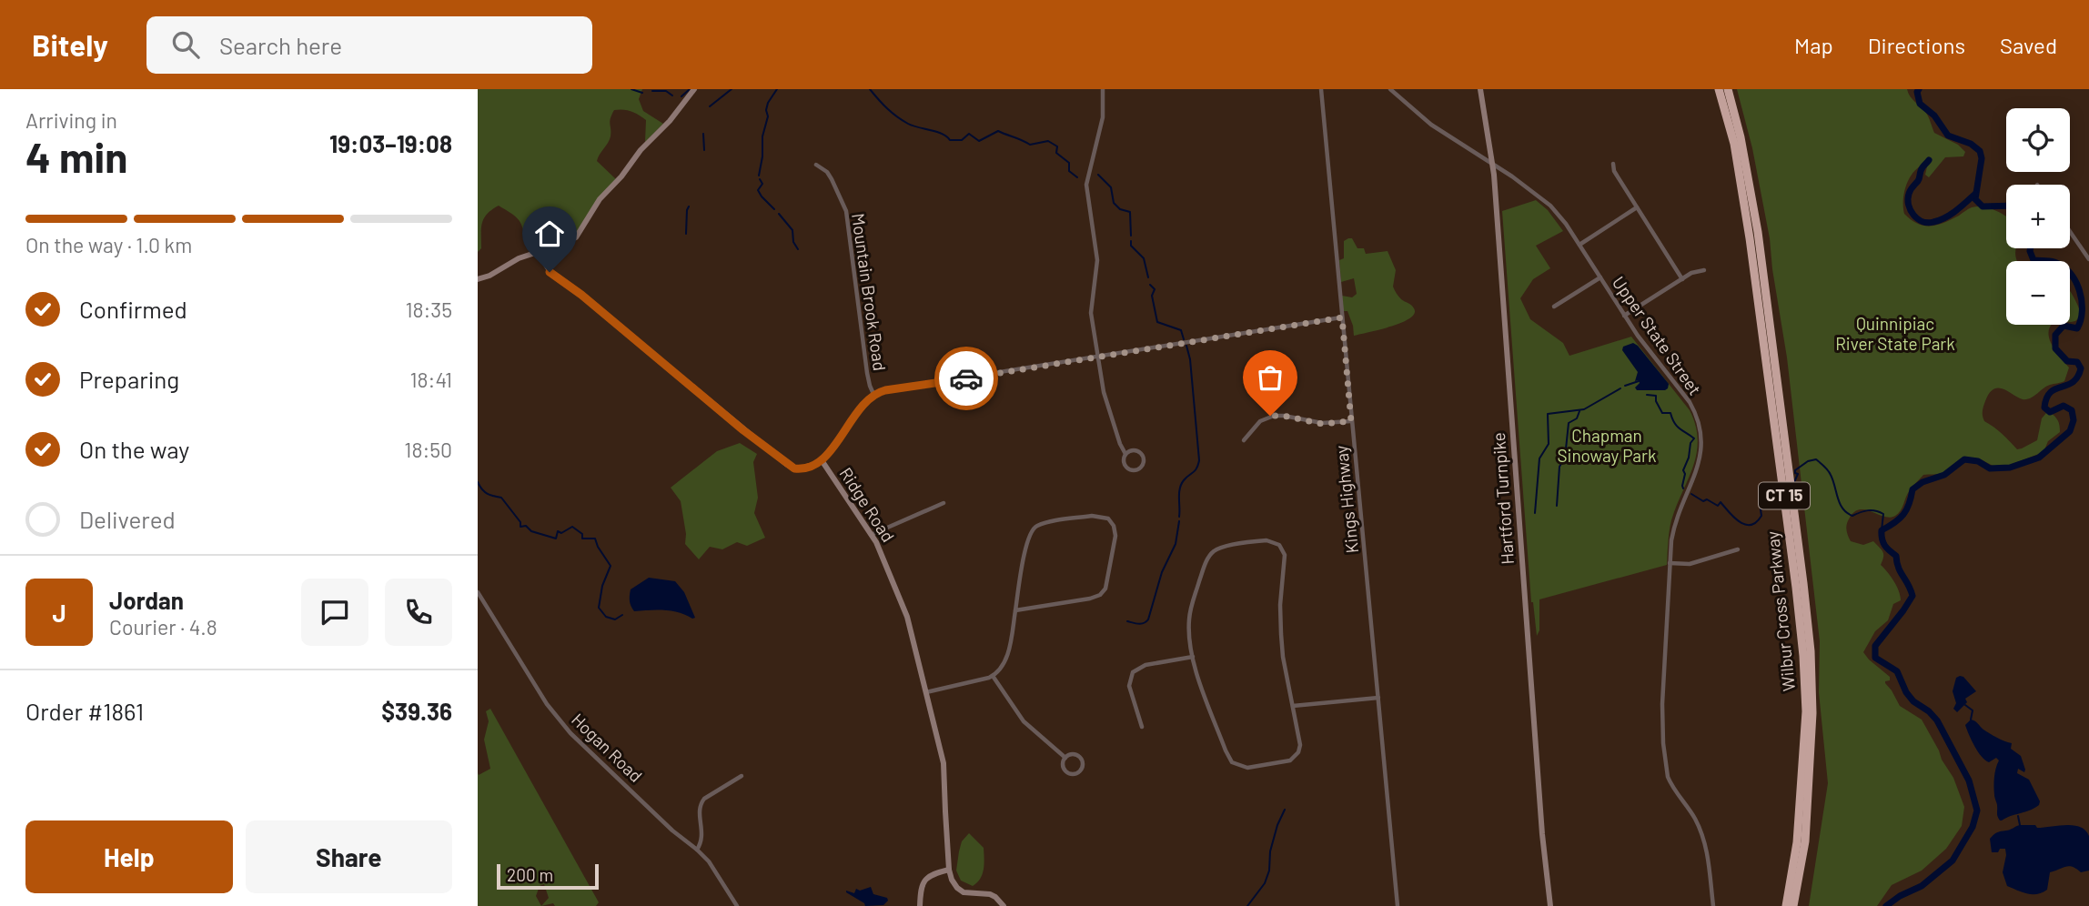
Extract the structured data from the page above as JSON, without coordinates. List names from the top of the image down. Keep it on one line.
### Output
{"streets":{"highway":["CT 15","Wilbur Cross Parkway"],"main road":["Hartford Turnpike","Ridge Road"],"street":["Mountain Brook Road","Upper State Street","Kings Highway","Hogan Road"]},"crossings":[["Upper State Street","Hartford Turnpike"]],"parks":["Quinnipiac River State Park","Chapman Sinoway Park"],"scale_bar":"200 m","page":{"header":"Bitely","search":"Search here","nav":["Map","Directions","Saved"],"heading":["4 min","Arriving in","19:03–19:08"],"panel":["Jordan","Courier · 4.8","Order #1861","$39.36"],"map_buttons":["+","−"],"bar":"On the way · 1.0 km","list":[["Confirmed","18:35"],["Preparing","18:41"],["On the way","18:50"],"Delivered"],"round":"J","buttons":["Help","Share"],"scale":"200 m"}}
